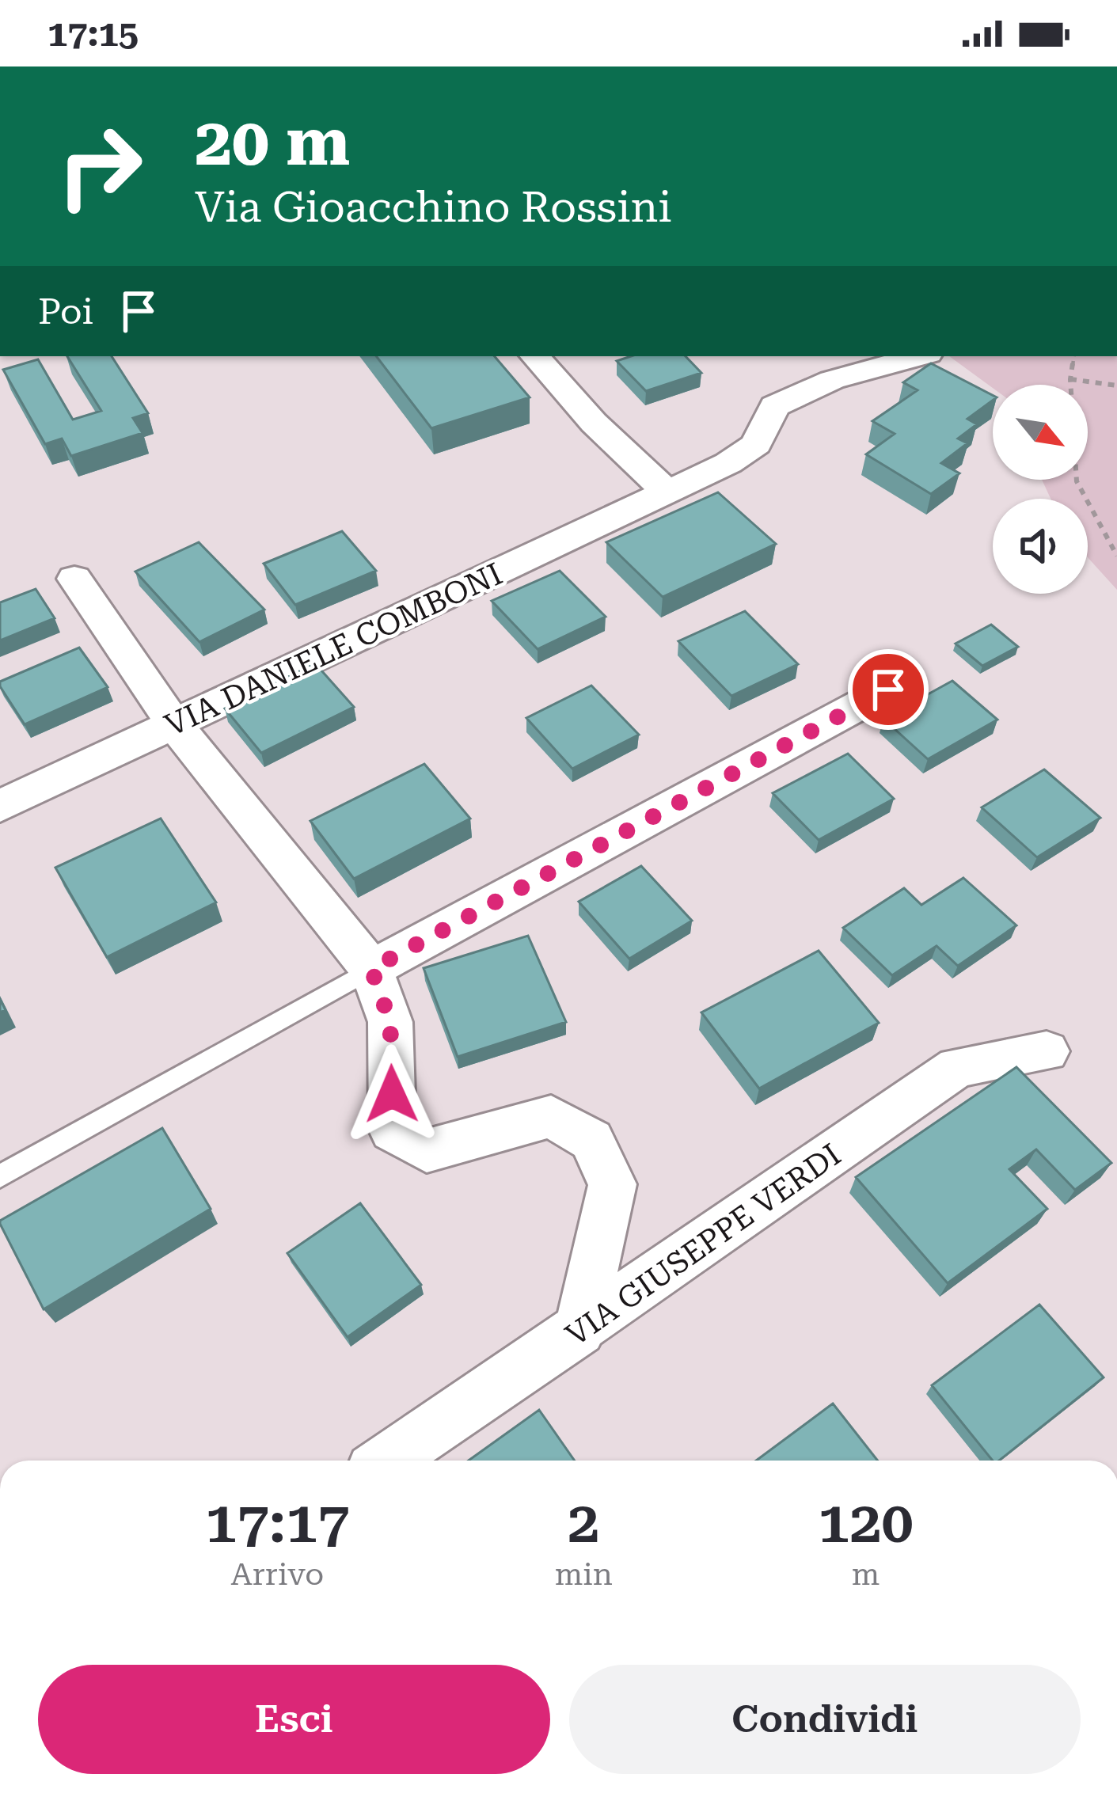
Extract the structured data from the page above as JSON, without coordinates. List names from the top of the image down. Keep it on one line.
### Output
{"streets":{"street":["VIA DANIELE COMBONI","VIA GIUSEPPE VERDI"]},"north":"bottom right","page":{"status":"17:15","turn":["20 m","Via Gioacchino Rossini"],"then":"Poi","eta":["17:17","Arrivo","2","min","120","m"],"buttons":["Esci","Condividi"]}}
